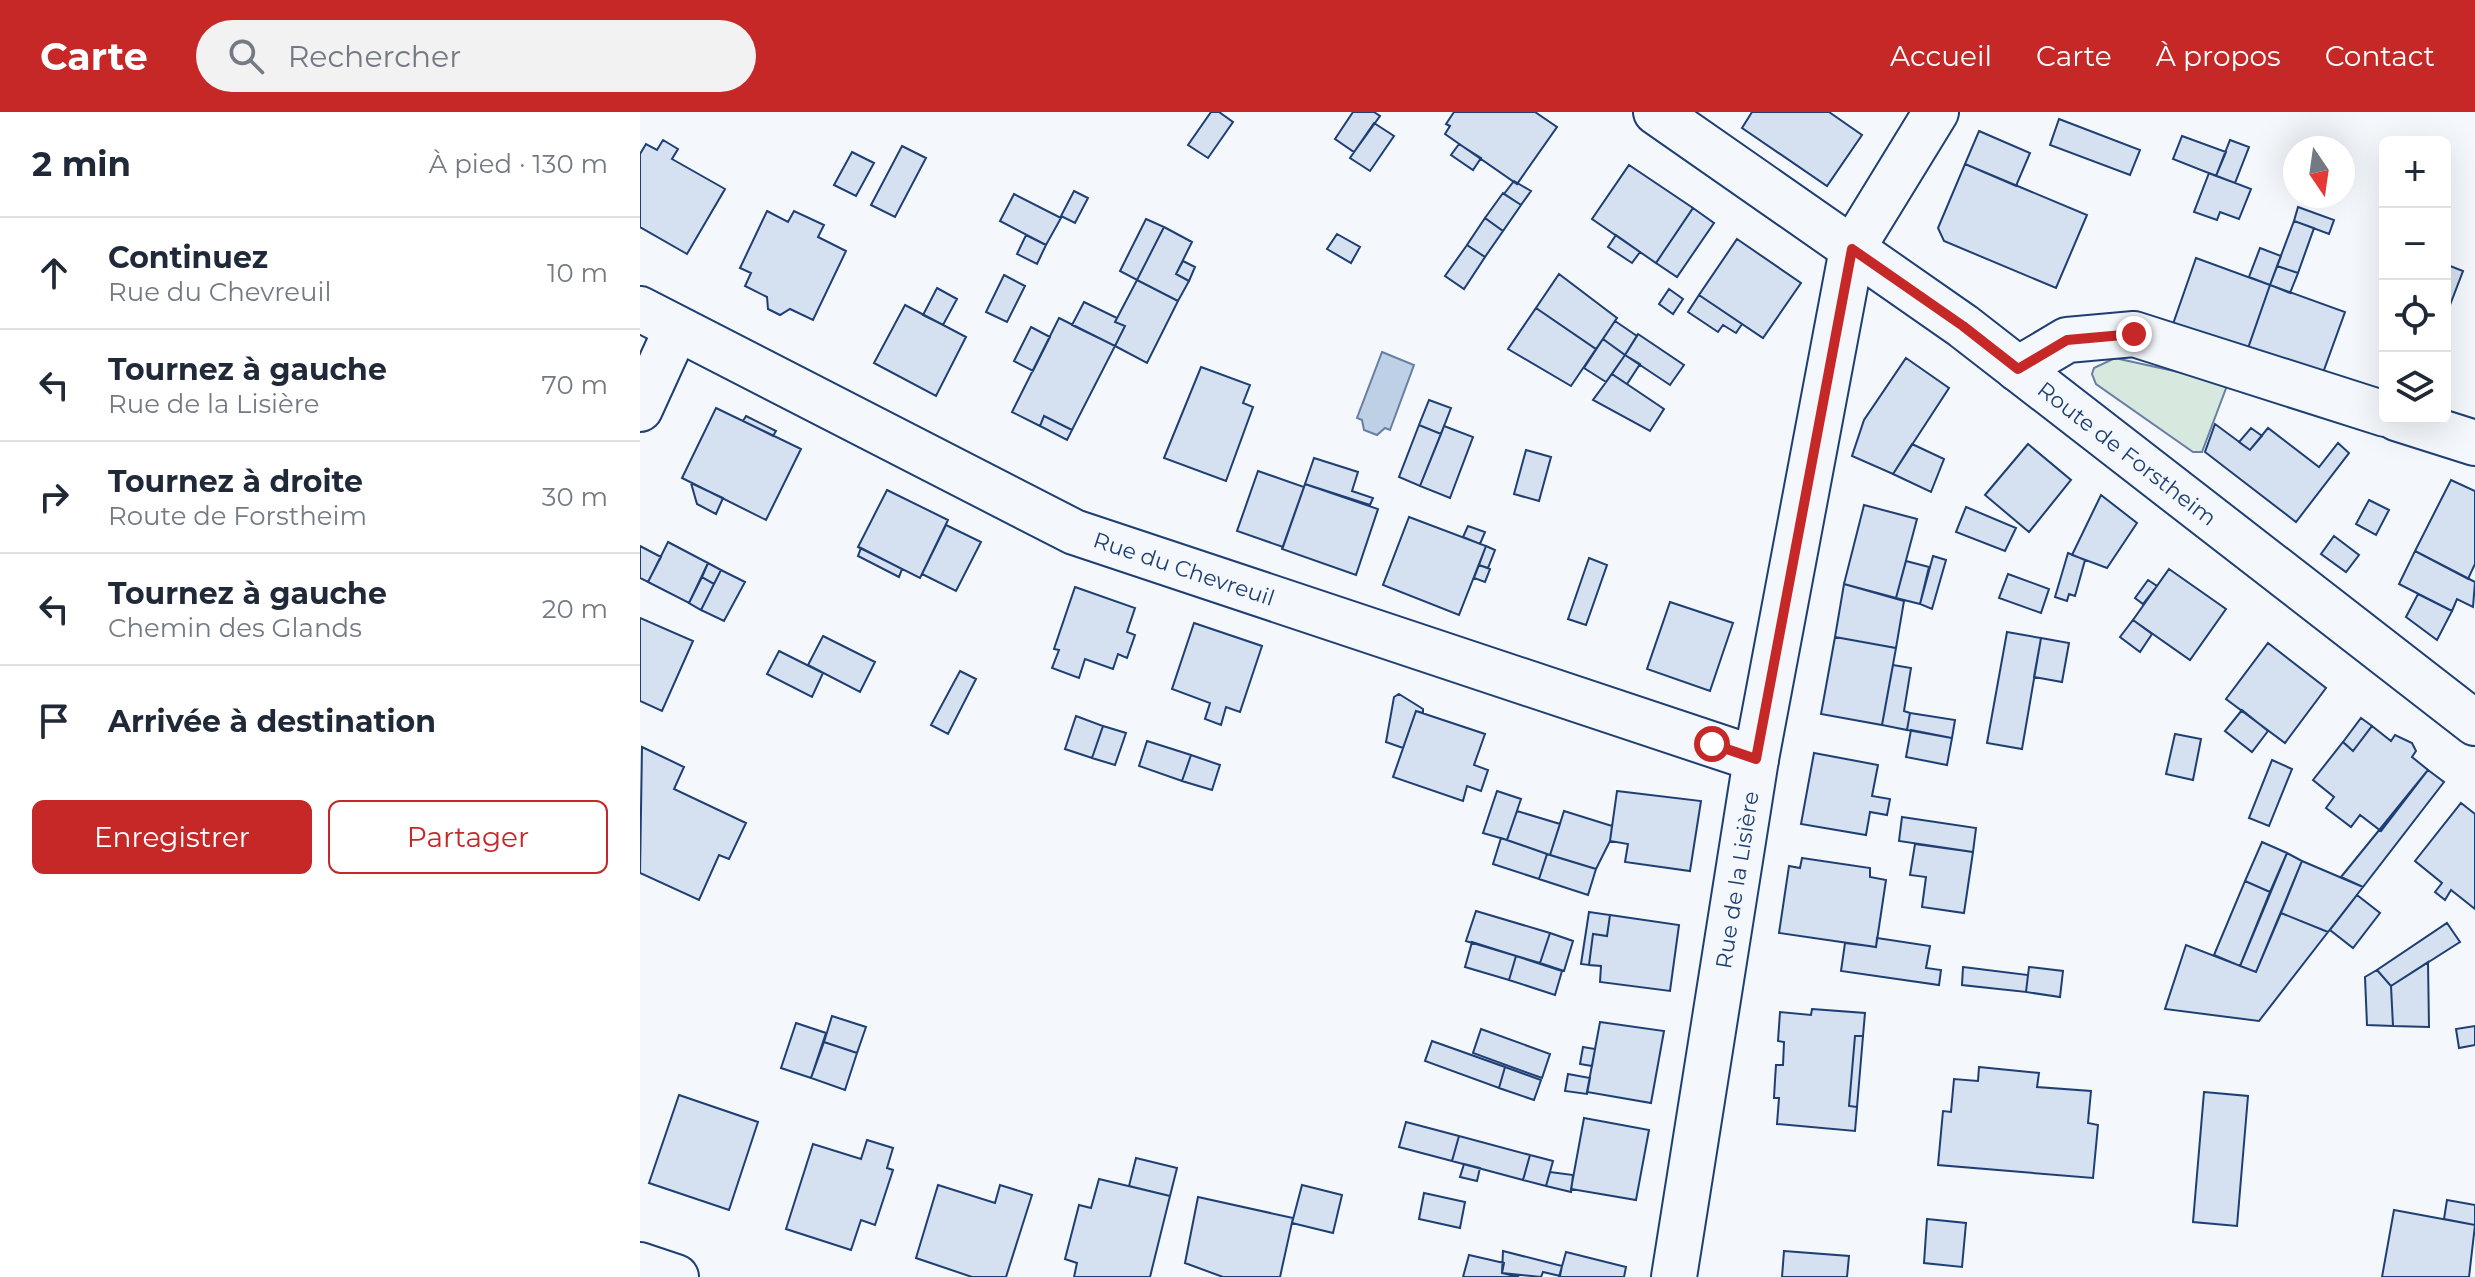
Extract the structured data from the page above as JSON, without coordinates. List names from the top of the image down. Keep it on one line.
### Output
{"streets":{"street":["Route de Forstheim","Rue du Chevreuil","Rue de la Lisière"]},"crossings":[["Route de Forstheim","Rue de la Lisière"],["Rue du Chevreuil","Rue de la Lisière"]],"north":"bottom","page":{"header":"Carte","search":"Rechercher","nav":["Accueil","Carte","À propos","Contact"],"heading":["2 min","À pied · 130 m"],"map_buttons":["+","−"],"list":[["Continuez","Rue du Chevreuil","10 m"],["Tournez à gauche","Rue de la Lisière","70 m"],["Tournez à droite","Route de Forstheim","30 m"],["Tournez à gauche","Chemin des Glands","20 m"],"Arrivée à destination"],"buttons":["Enregistrer","Partager"]}}
